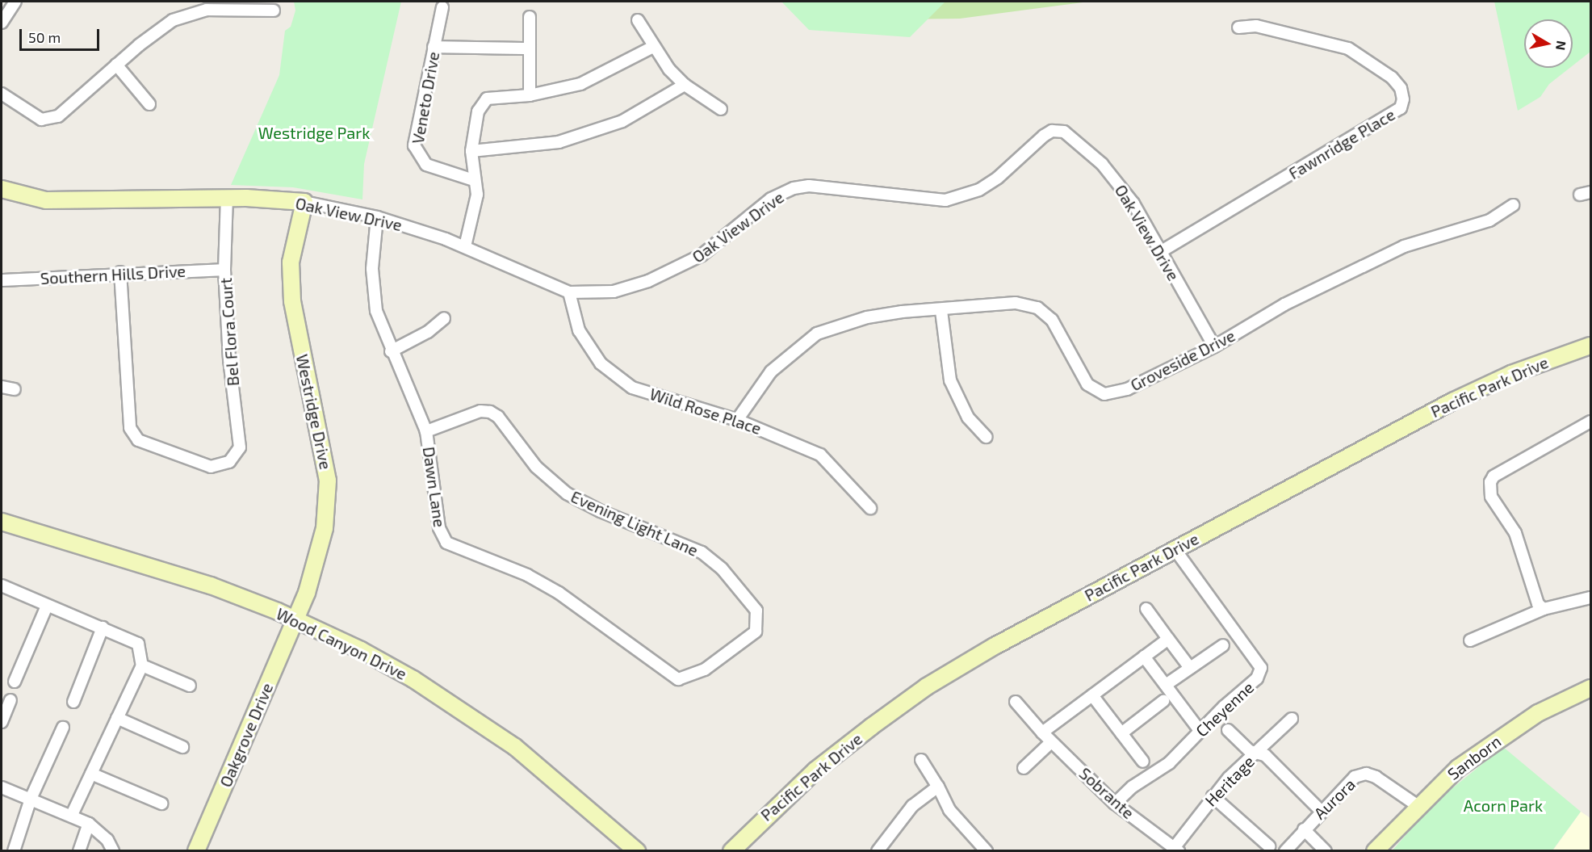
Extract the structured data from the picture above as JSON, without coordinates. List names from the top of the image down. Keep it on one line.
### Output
{"streets":{"main road":["Oak View Drive","Pacific Park Drive","Westridge Drive","Wood Canyon Drive","Oakgrove Drive","Sanborn"],"street":["Veneto Drive","Fawnridge Place","Southern Hills Drive","Bel Flora Court","Groveside Drive","Wild Rose Place","Dawn Lane","Evening Light Lane","Cheyenne","Heritage","Sobrante","Aurora"]},"crossings":[["Fawnridge Place","Oak View Drive"],["Oak View Drive","Bel Flora Court"],["Oak View Drive","Groveside Drive"],["Oak View Drive","Wild Rose Place"],["Oak View Drive","Westridge Drive"],["Oak View Drive","Dawn Lane"],["Southern Hills Drive","Bel Flora Court"],["Groveside Drive","Wild Rose Place"],["Pacific Park Drive","Cheyenne"],["Westridge Drive","Wood Canyon Drive"],["Westridge Drive","Oakgrove Drive"],["Dawn Lane","Evening Light Lane"],["Wood Canyon Drive","Oakgrove Drive"],["Cheyenne","Sobrante"],["Sanborn","Aurora"],["Heritage","Sobrante"]],"parks":["Westridge Park","Acorn Park"],"scale_bar":"50 m","north":"right"}
